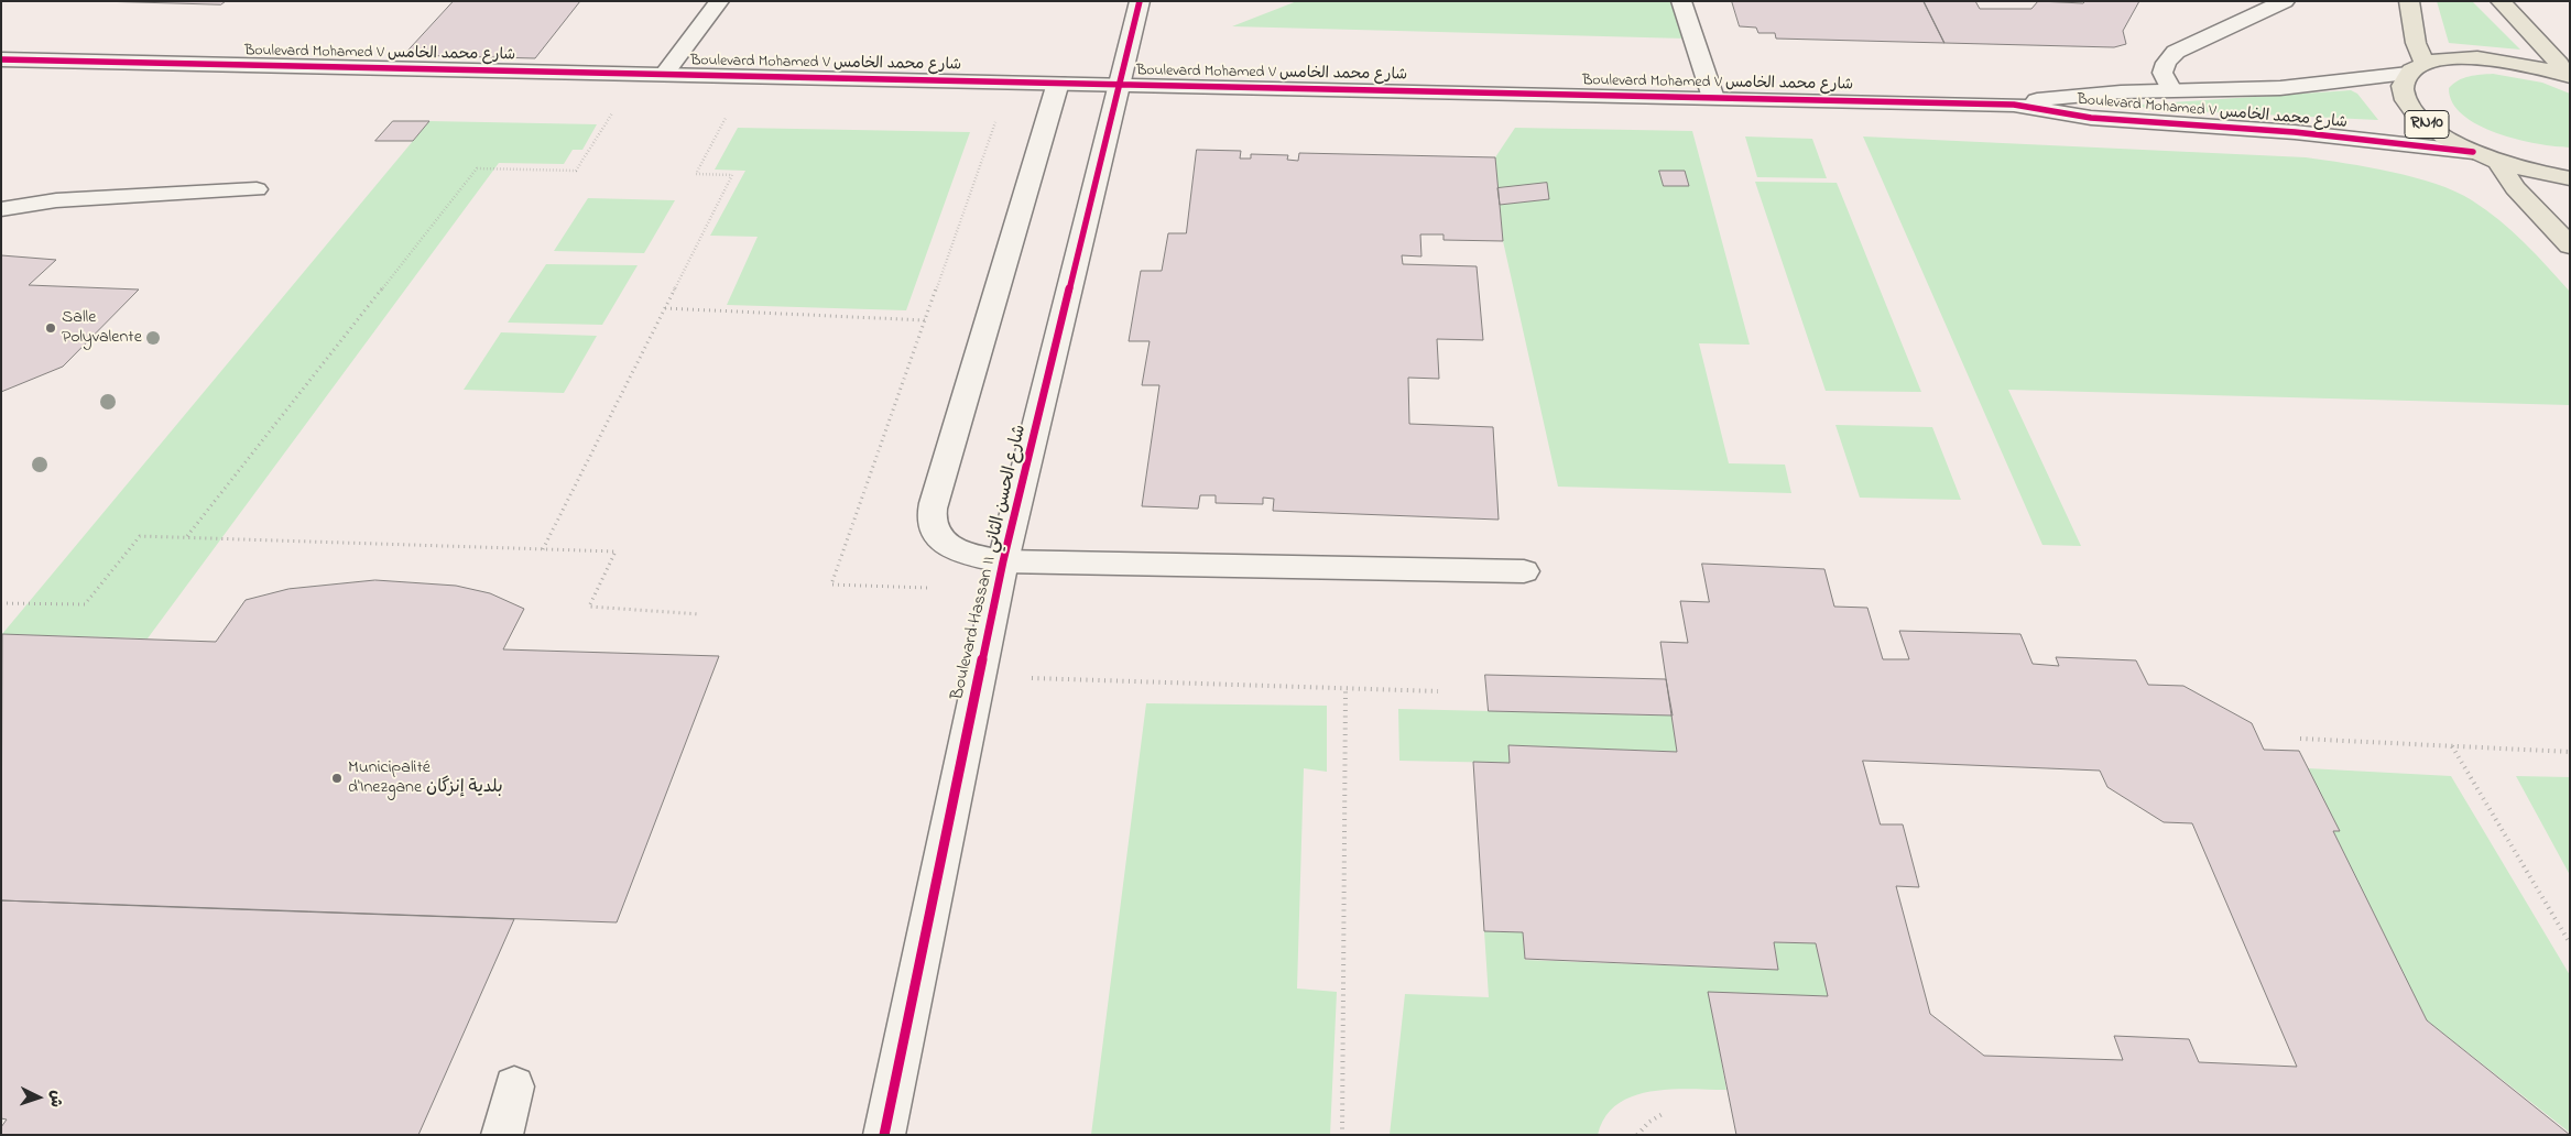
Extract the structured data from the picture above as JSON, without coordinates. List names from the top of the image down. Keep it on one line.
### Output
{"streets":{"main road":["RN10"],"street":["Boulevard Mohamed V شارع محمد الخامس","Boulevard Hassan II شارع الحسن الثاني"]},"crossings":[["Boulevard Mohamed V شارع محمد الخامس","RN10"],["Boulevard Mohamed V شارع محمد الخامس","Boulevard Hassan II شارع الحسن الثاني"]],"places":["Salle Polyvalente","Municipalité d'Inezgane بلدية إنزگان"],"north":"right"}
